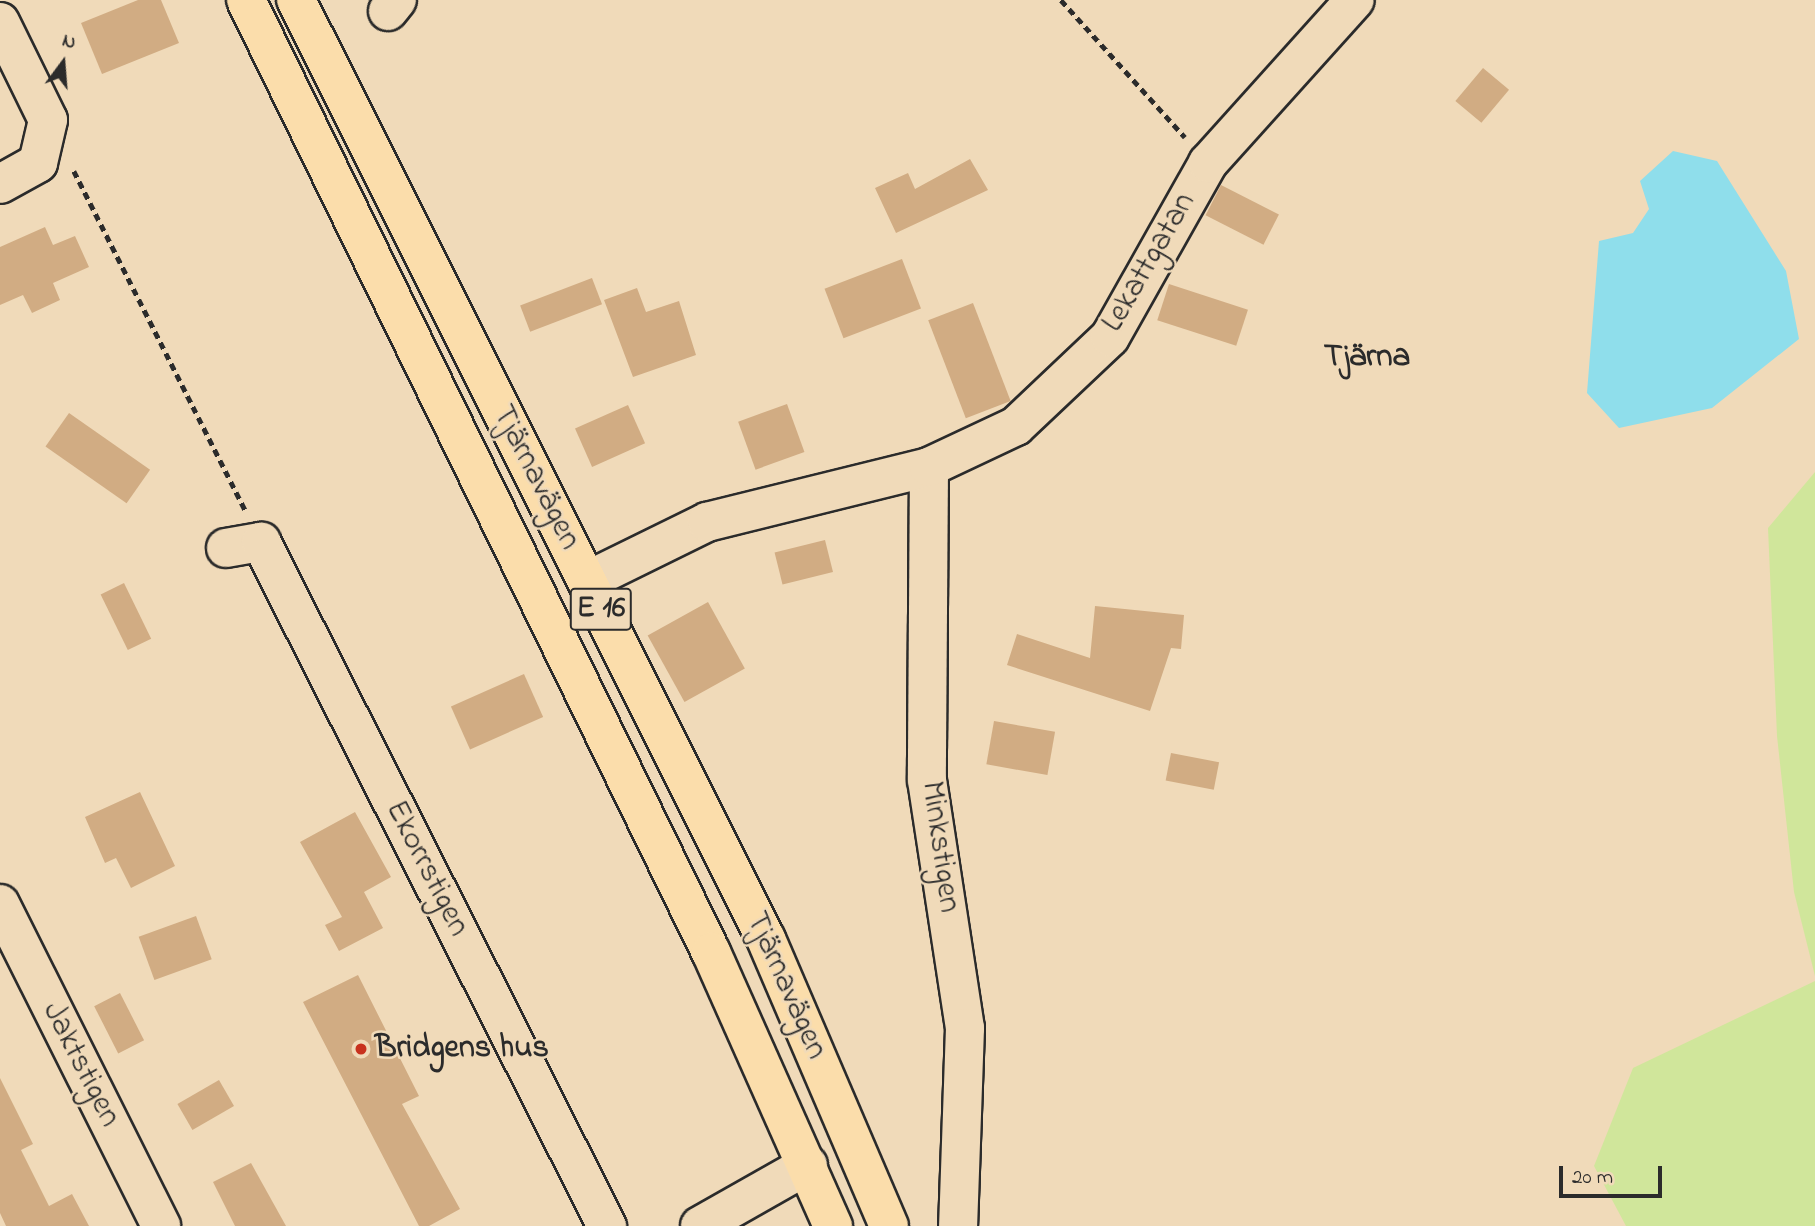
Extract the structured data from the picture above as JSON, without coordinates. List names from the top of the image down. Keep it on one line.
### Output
{"streets":{"highway":["Tjärnavägen","E 16"],"street":["Lekattgatan","Minkstigen","Ekorrstigen","Jaktstigen"]},"crossings":[["Lekattgatan","Tjärnavägen"],["Lekattgatan","Minkstigen"]],"districts":["Tjärna"],"places":["Bridgens hus"],"scale_bar":"20 m","north":"top"}
